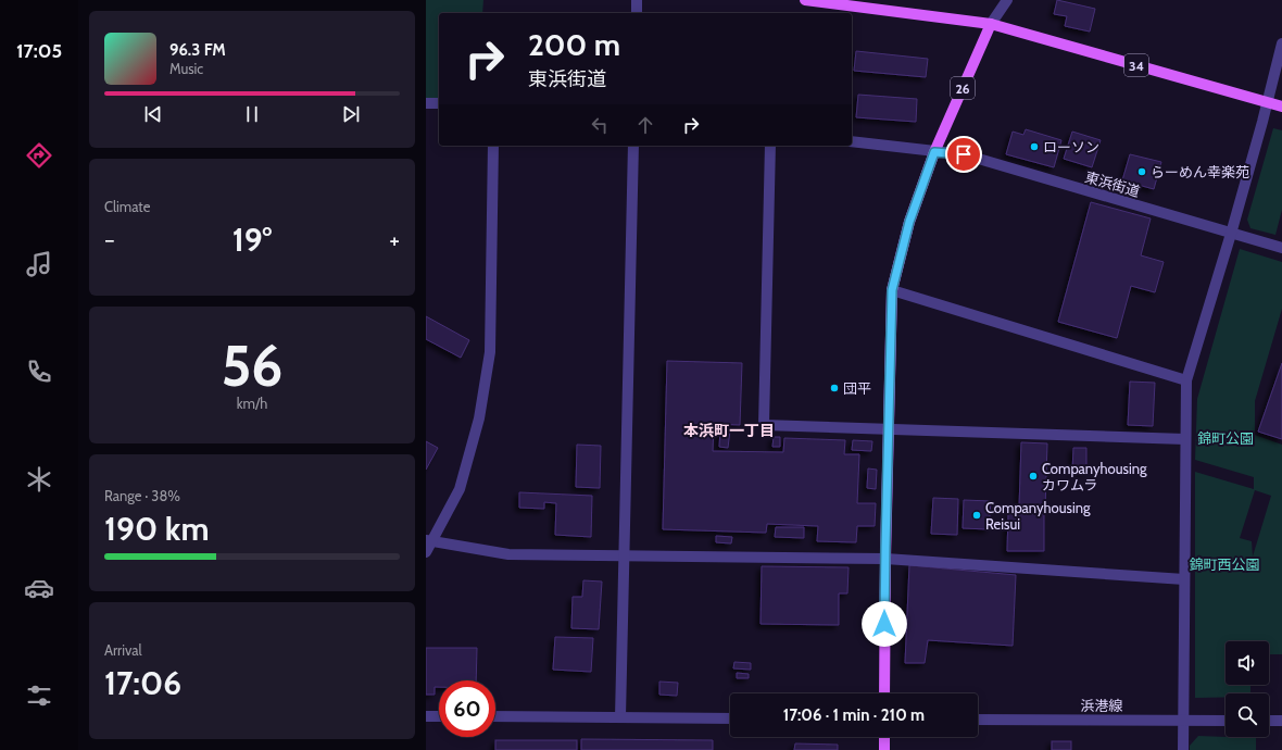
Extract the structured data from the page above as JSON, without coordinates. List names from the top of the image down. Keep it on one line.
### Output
{"streets":{"main road":["34","26"],"street":["東浜街道","浜港線"]},"crossings":[["34","26"],["26","東浜街道"]],"districts":["本浜町一丁目"],"parks":["錦町公園","錦町西公園"],"places":["ローソン","らーめん幸楽苑","団平","Companyhousing カワムラ","Companyhousing Reisui"],"page":{"tabs":"17:05","turn":["200 m","東浜街道"],"song":["96.3 FM","Music"],"tile":["Climate",["56","km/h"],["Range · 38%","190 km"],["Arrival","17:06"]],"heat":["−","19°","+"],"limit":"60","trip":"17:06 · 1 min · 210 m"}}
